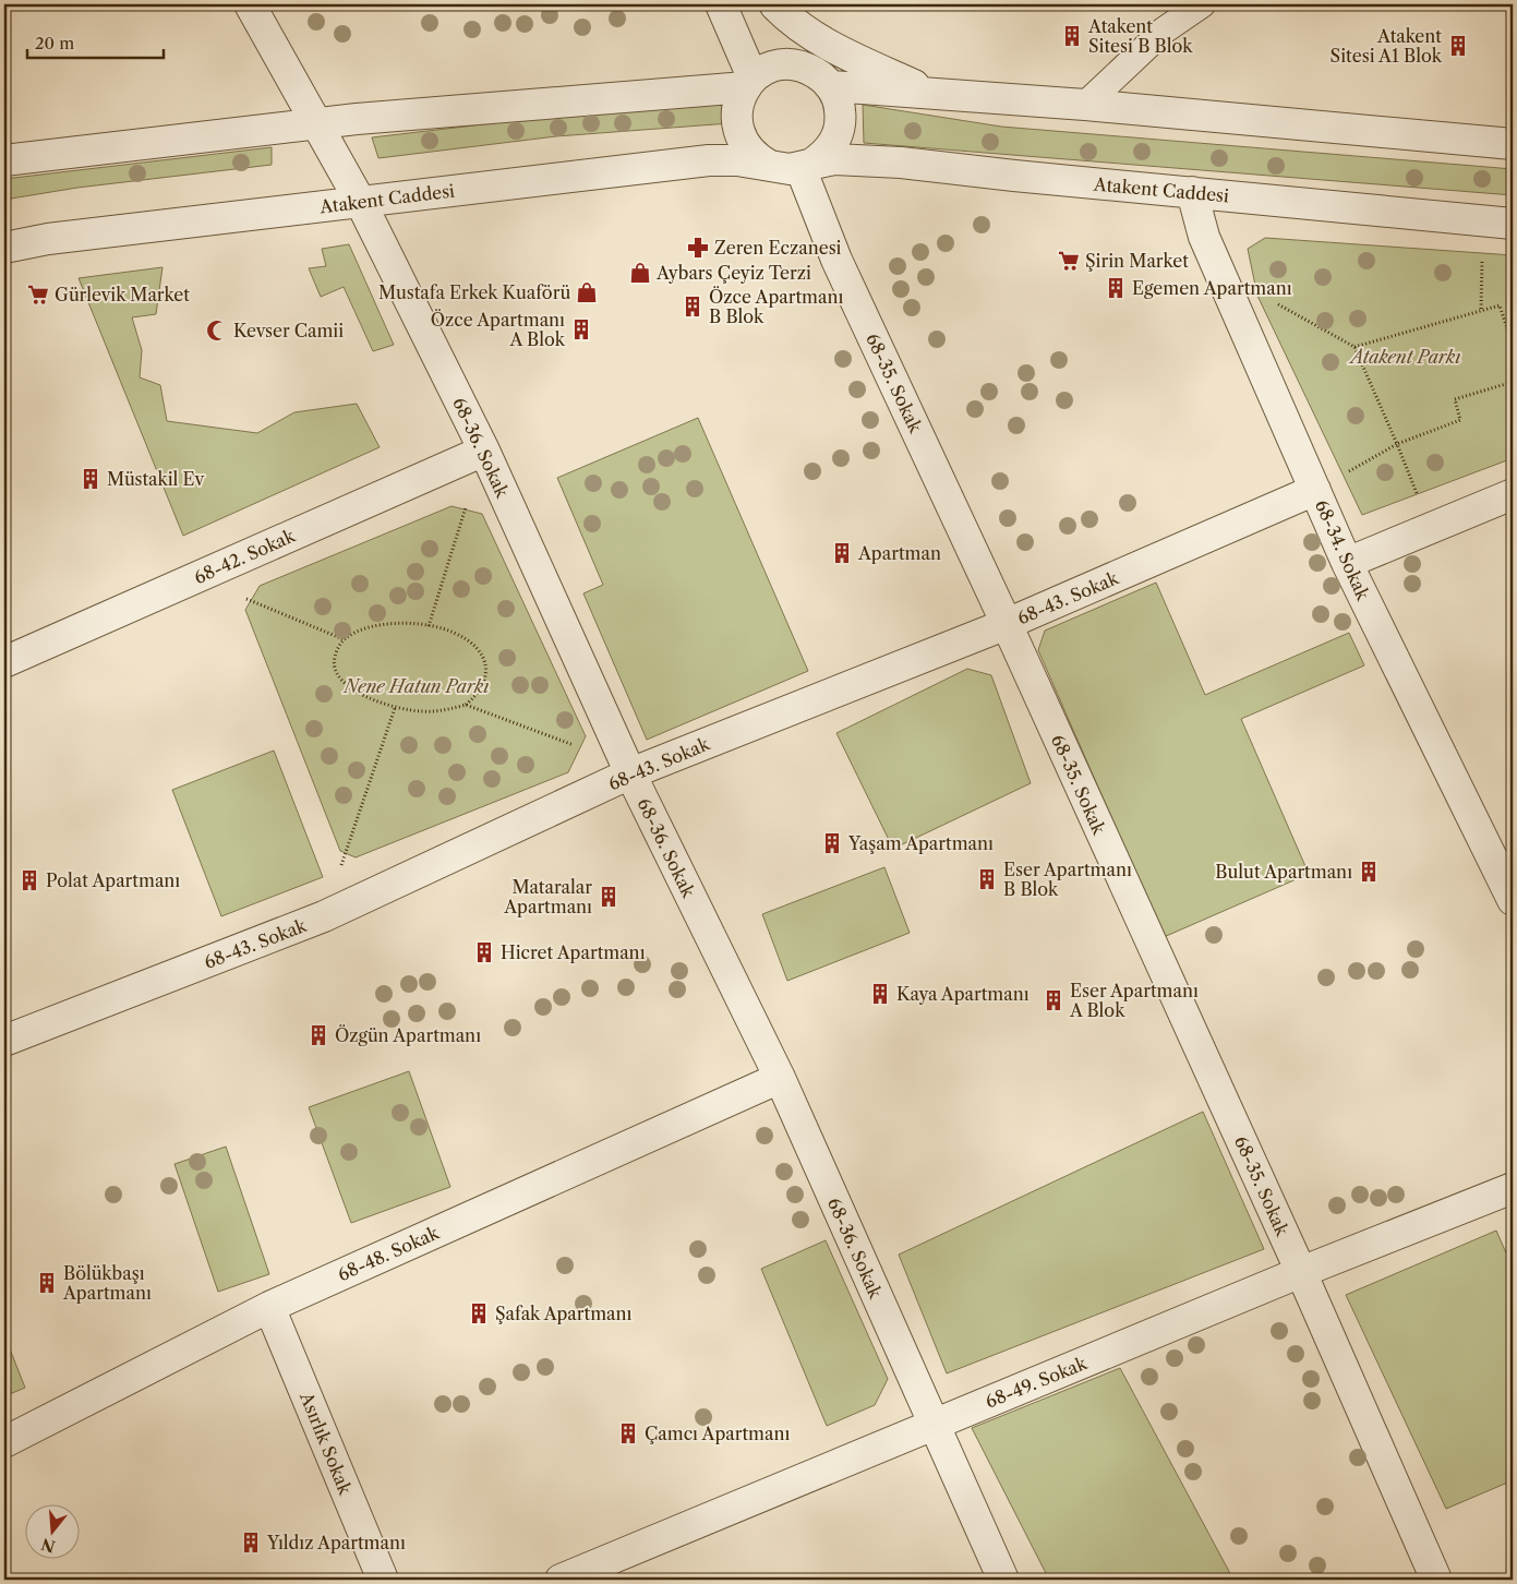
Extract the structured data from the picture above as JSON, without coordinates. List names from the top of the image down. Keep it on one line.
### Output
{"streets":{"street":["Atakent Caddesi","68-35. Sokak","68-36. Sokak","68-34. Sokak","68-42. Sokak","68-43. Sokak","68-48. Sokak","68-49. Sokak","Asırlık Sokak"]},"crossings":[["Atakent Caddesi","68-35. Sokak"],["Atakent Caddesi","68-36. Sokak"],["Atakent Caddesi","68-34. Sokak"],["68-35. Sokak","68-43. Sokak"],["68-35. Sokak","68-49. Sokak"],["68-36. Sokak","68-42. Sokak"],["68-36. Sokak","68-43. Sokak"],["68-36. Sokak","68-48. Sokak"],["68-36. Sokak","68-49. Sokak"],["68-34. Sokak","68-43. Sokak"],["68-48. Sokak","Asırlık Sokak"]],"parks":["Atakent Parkı","Nene Hatun Parkı"],"places":{"building":["Atakent Sitesi B Blok","Atakent Sitesi A1 Blok","Egemen Apartmanı","Özce Apartmanı B Blok","Özce Apartmanı A Blok","Müstakil Ev","Apartman","Yaşam Apartmanı","Bulut Apartmanı","Eser Apartmanı B Blok","Polat Apartmanı","Mataralar Apartmanı","Hicret Apartmanı","Kaya Apartmanı","Eser Apartmanı A Blok","Özgün Apartmanı","Bölükbaşı Apartmanı","Şafak Apartmanı","Çamcı Apartmanı","Yıldız Apartmanı"],"pharmacy":["Zeren Eczanesi"],"supermarket":["Şirin Market","Gürlevik Market"],"shop":["Aybars Çeyiz Terzi","Mustafa Erkek Kuaförü"],"mosque":["Kevser Camii"]},"scale_bar":"20 m","north":"bottom"}
